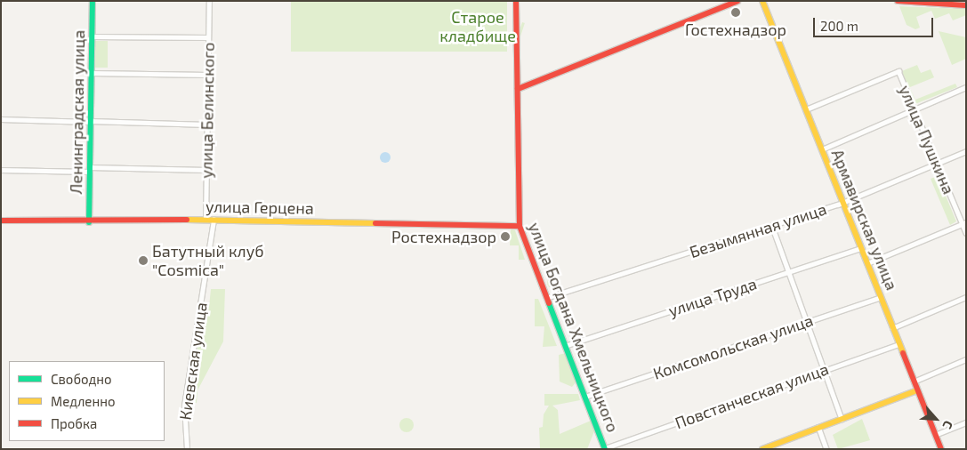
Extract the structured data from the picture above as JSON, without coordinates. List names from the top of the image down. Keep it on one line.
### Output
{"streets":{"street":["улица Белинского","Ленинградская улица","улица Пушкина","улица Герцена","Армавирская улица","Безымянная улица","улица Труда","улица Богдана Хмельницкого","Комсомольская улица","Киевская улица","Повстанческая улица"]},"crossings":[["улица Белинского","улица Герцена"],["Ленинградская улица","улица Герцена"],["улица Пушкина","Армавирская улица"],["улица Пушкина","Безымянная улица"],["улица Герцена","улица Богдана Хмельницкого"],["улица Герцена","Киевская улица"],["Армавирская улица","Безымянная улица"],["Армавирская улица","улица Труда"],["Армавирская улица","Комсомольская улица"],["Армавирская улица","Повстанческая улица"],["Безымянная улица","улица Богдана Хмельницкого"],["улица Труда","улица Богдана Хмельницкого"],["улица Богдана Хмельницкого","Комсомольская улица"],["улица Богдана Хмельницкого","Повстанческая улица"]],"parks":["Старое кладбище"],"places":["Гостехнадзор","Ростехнадзор","Батутный клуб \"Cosmica\""],"legend":["Свободно","Медленно","Пробка"],"scale_bar":"200 m","north":"bottom right"}
